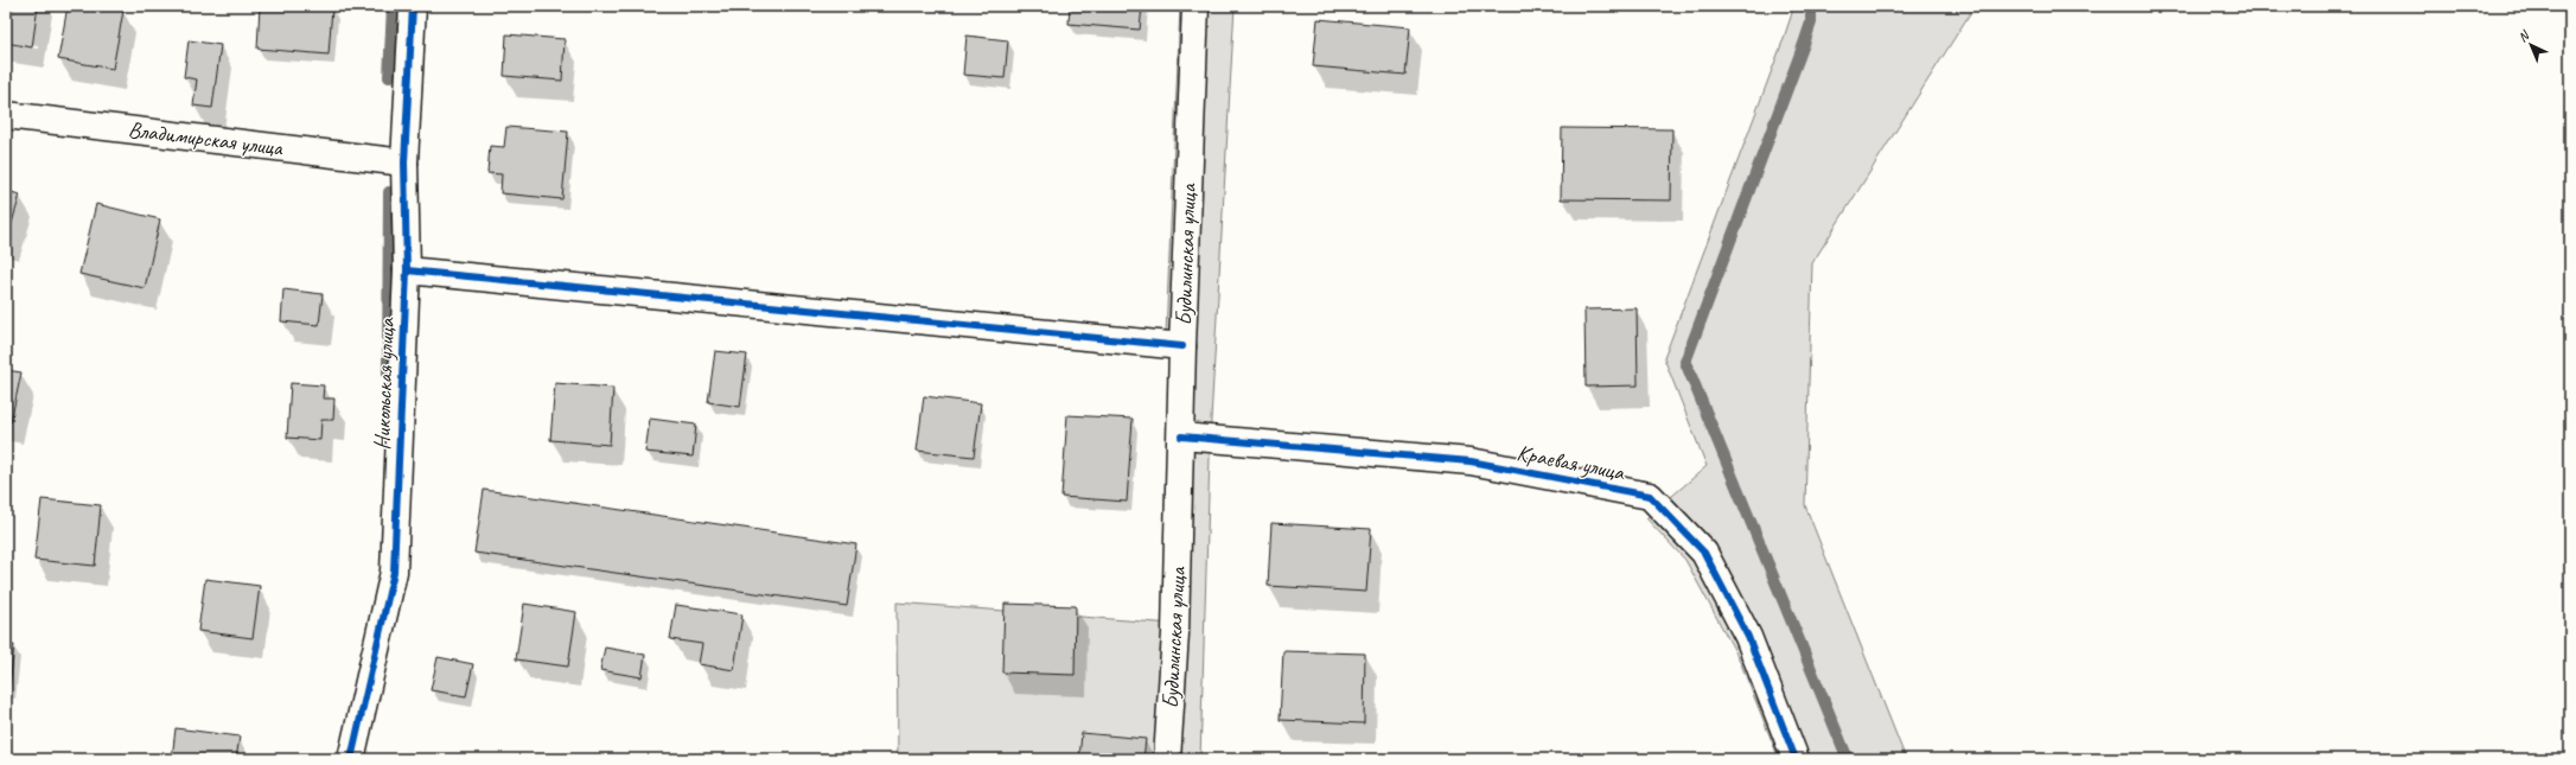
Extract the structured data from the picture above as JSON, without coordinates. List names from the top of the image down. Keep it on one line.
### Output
{"streets":{"street":["Владимирская улица","Будилинская улица","Никольская улица","Краевая улица"]},"crossings":[["Владимирская улица","Никольская улица"],["Будилинская улица","Краевая улица"]],"north":"top left"}
